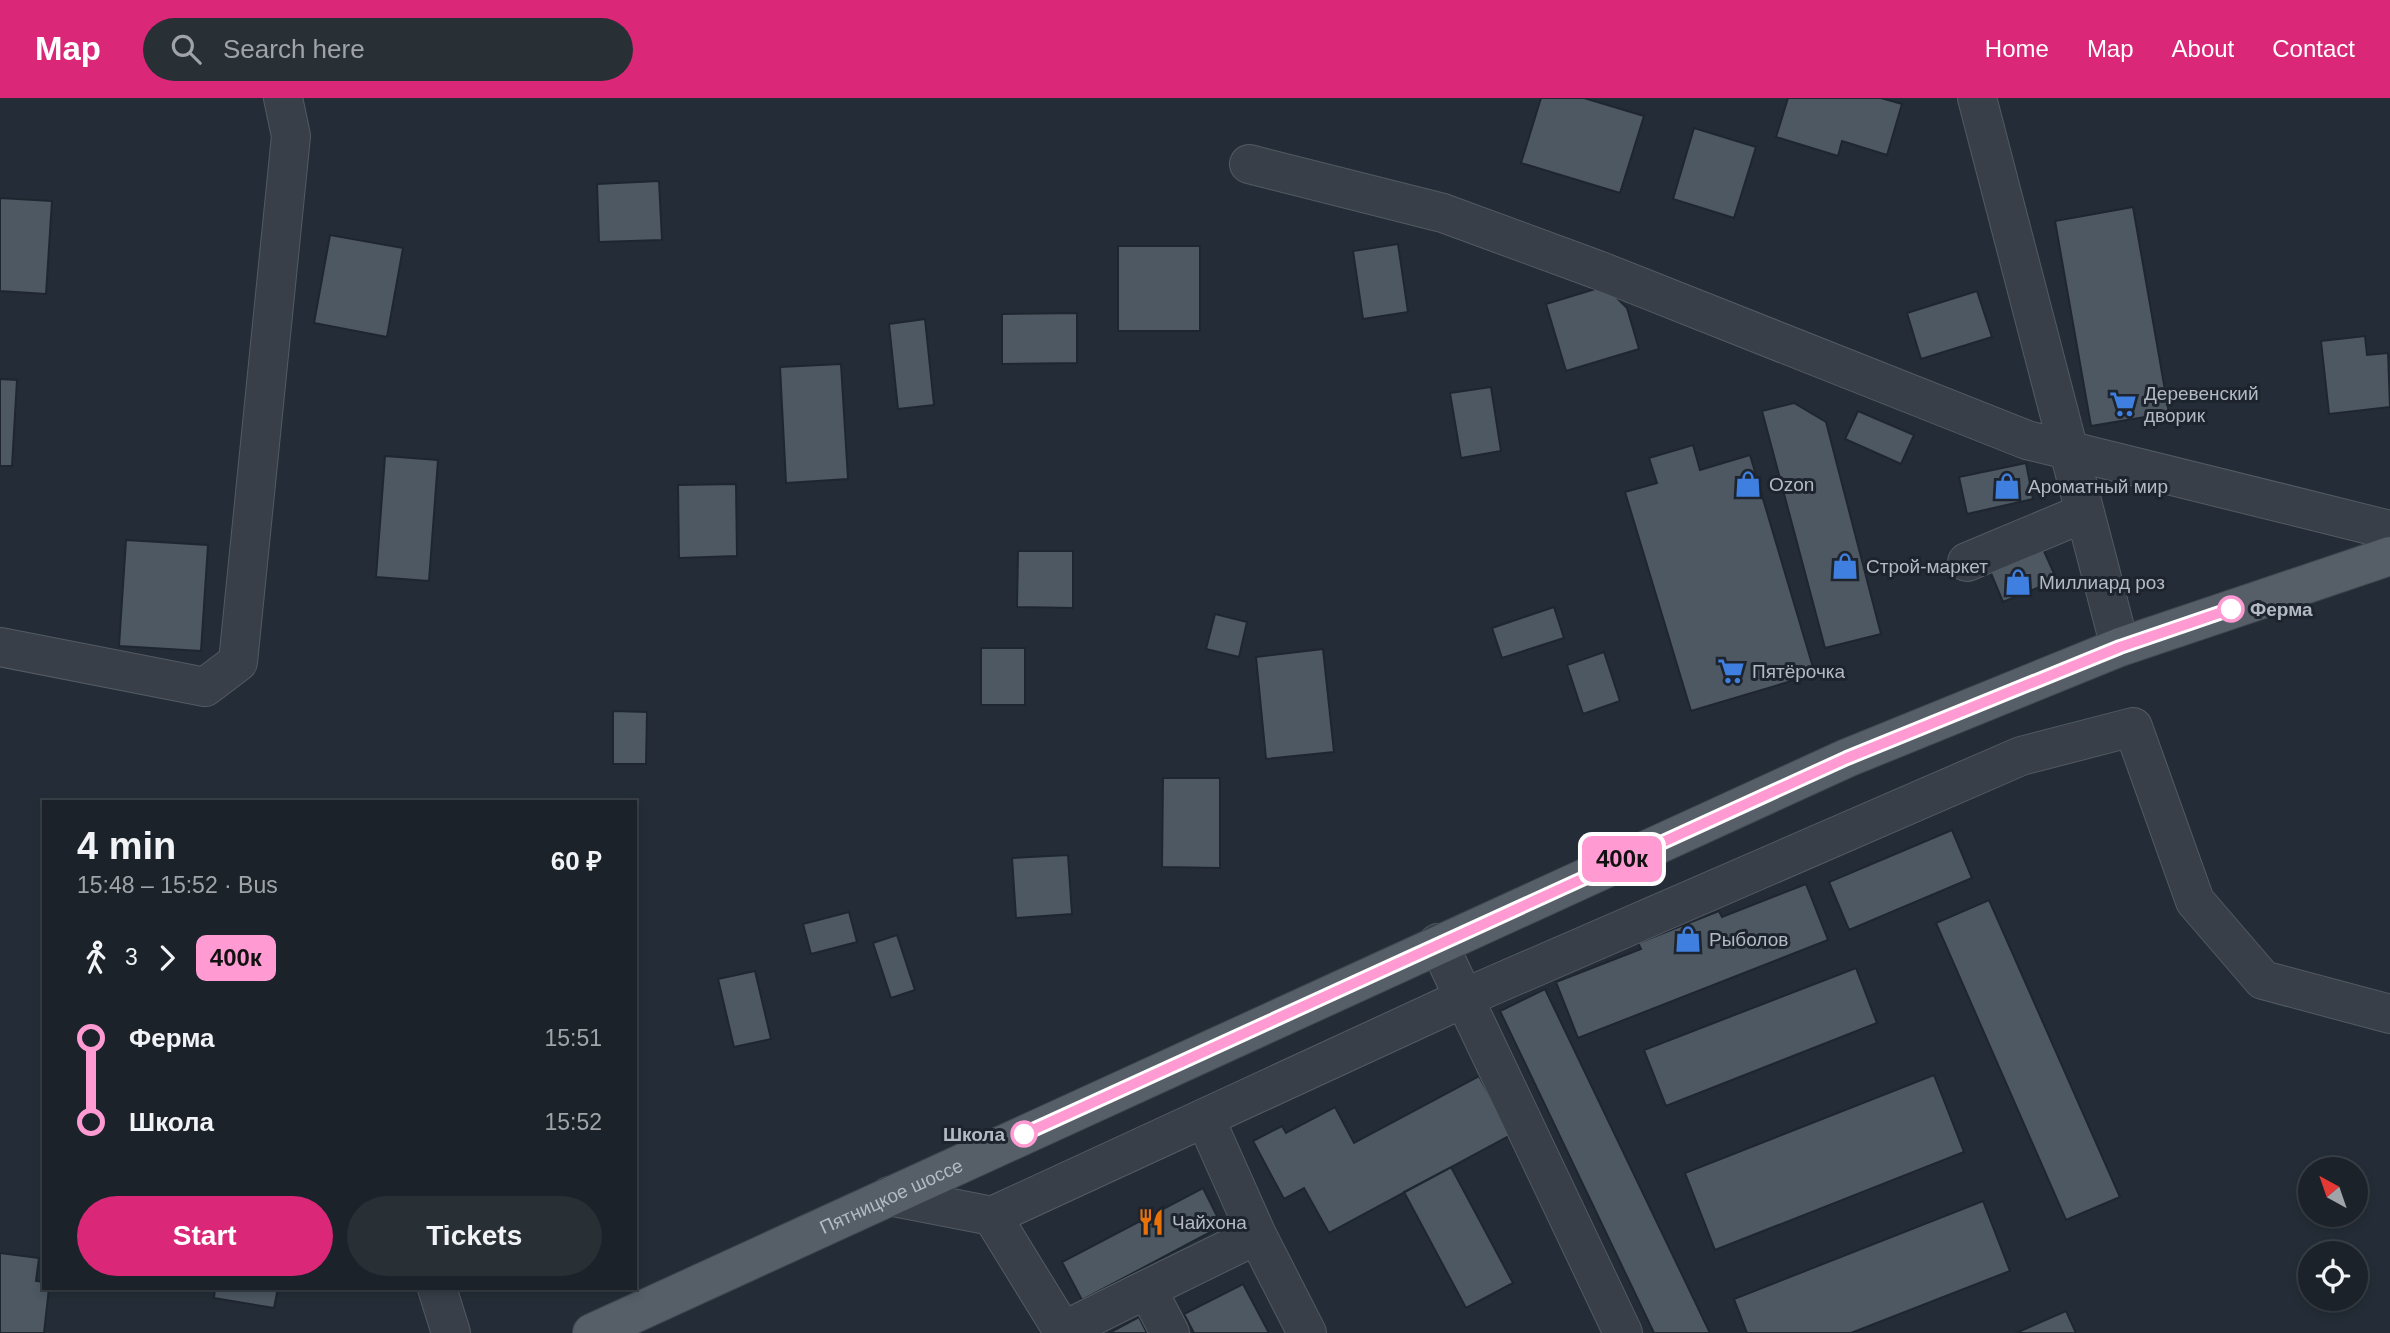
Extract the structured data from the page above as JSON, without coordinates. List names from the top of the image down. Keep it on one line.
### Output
{"streets":{"main road":["Пятницкое шоссе"]},"places":{"supermarket":["Деревенский дворик","Пятёрочка"],"shop":["Ozon","Ароматный мир","Строй-маркет","Миллиард роз","Рыболов"],"other":["Ферма","Школа"],"restaurant":["Чайхона"]},"lines":["bus line 400к"],"north":"top left","page":{"header":"Map","search":"Search here","nav":["Home","Map","About","Contact"],"on_map":"400к","heading":["4 min","15:48 – 15:52 · Bus","60 ₽"],"legs":["3","400к"],"list":[{"name":"Ферма","value":"15:51"},{"name":"Школа","value":"15:52"}],"buttons":["Start","Tickets"]}}
